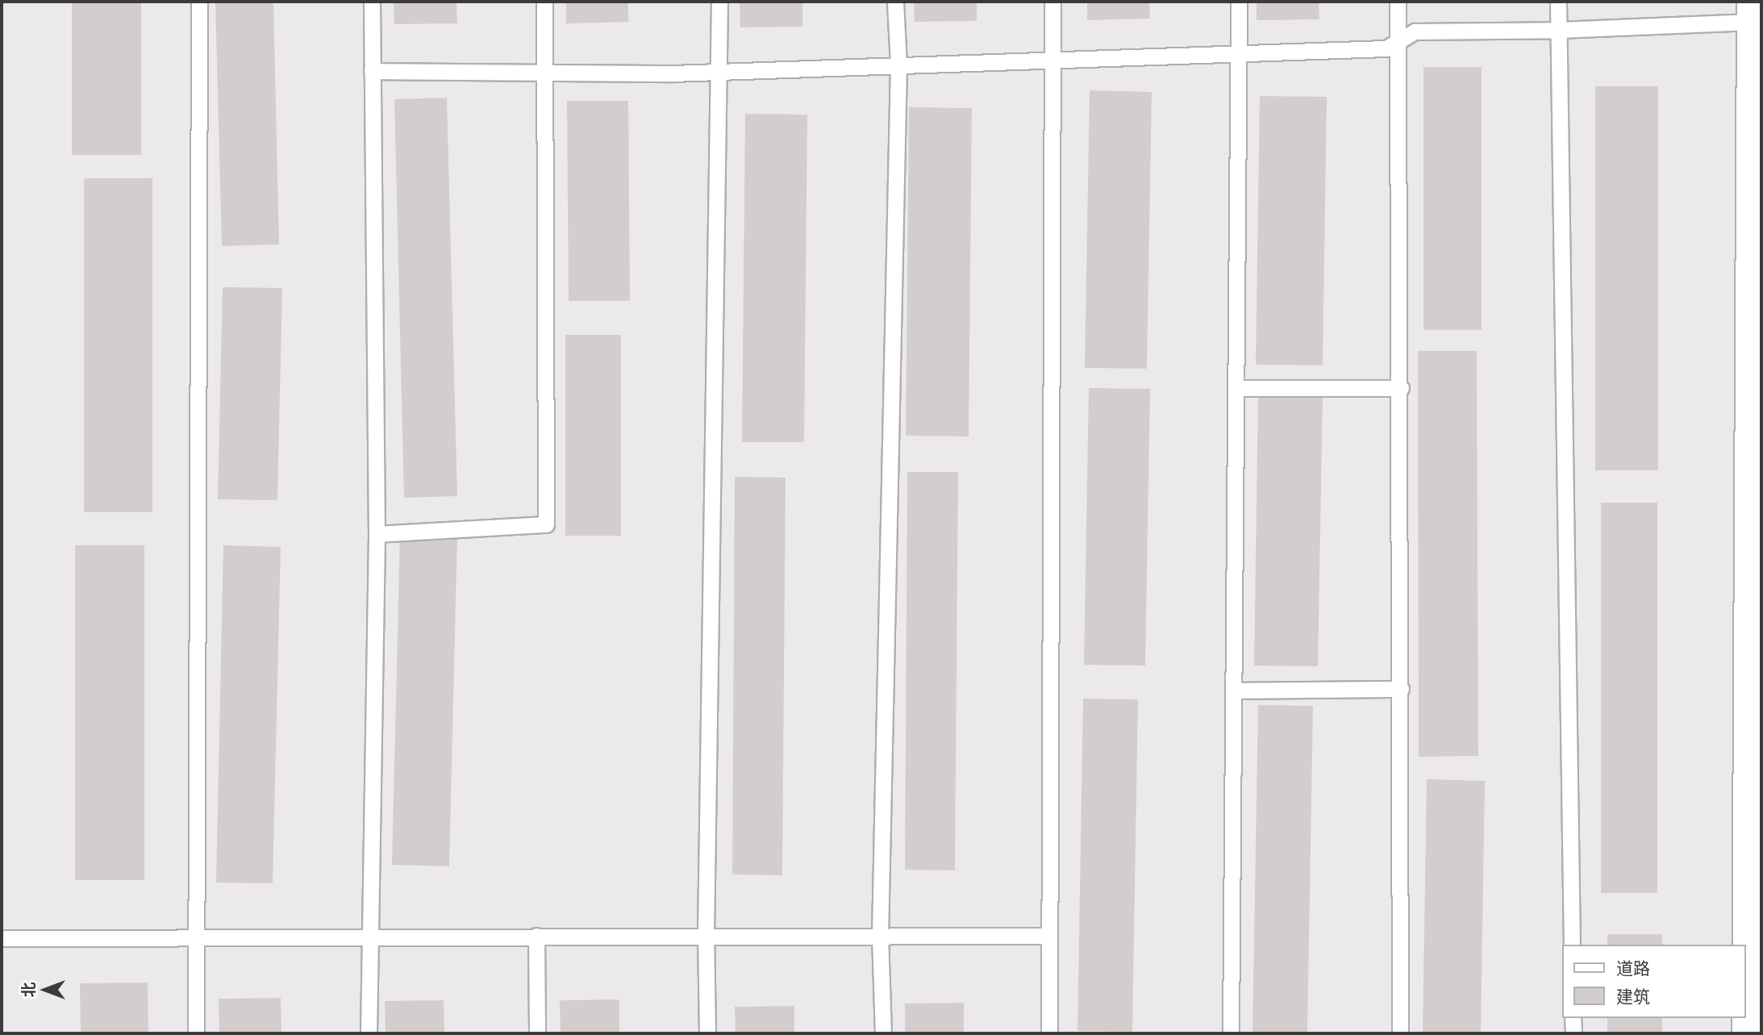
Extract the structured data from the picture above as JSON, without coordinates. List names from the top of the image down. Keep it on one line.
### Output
{"legend":["道路","建筑"],"north":"left"}
